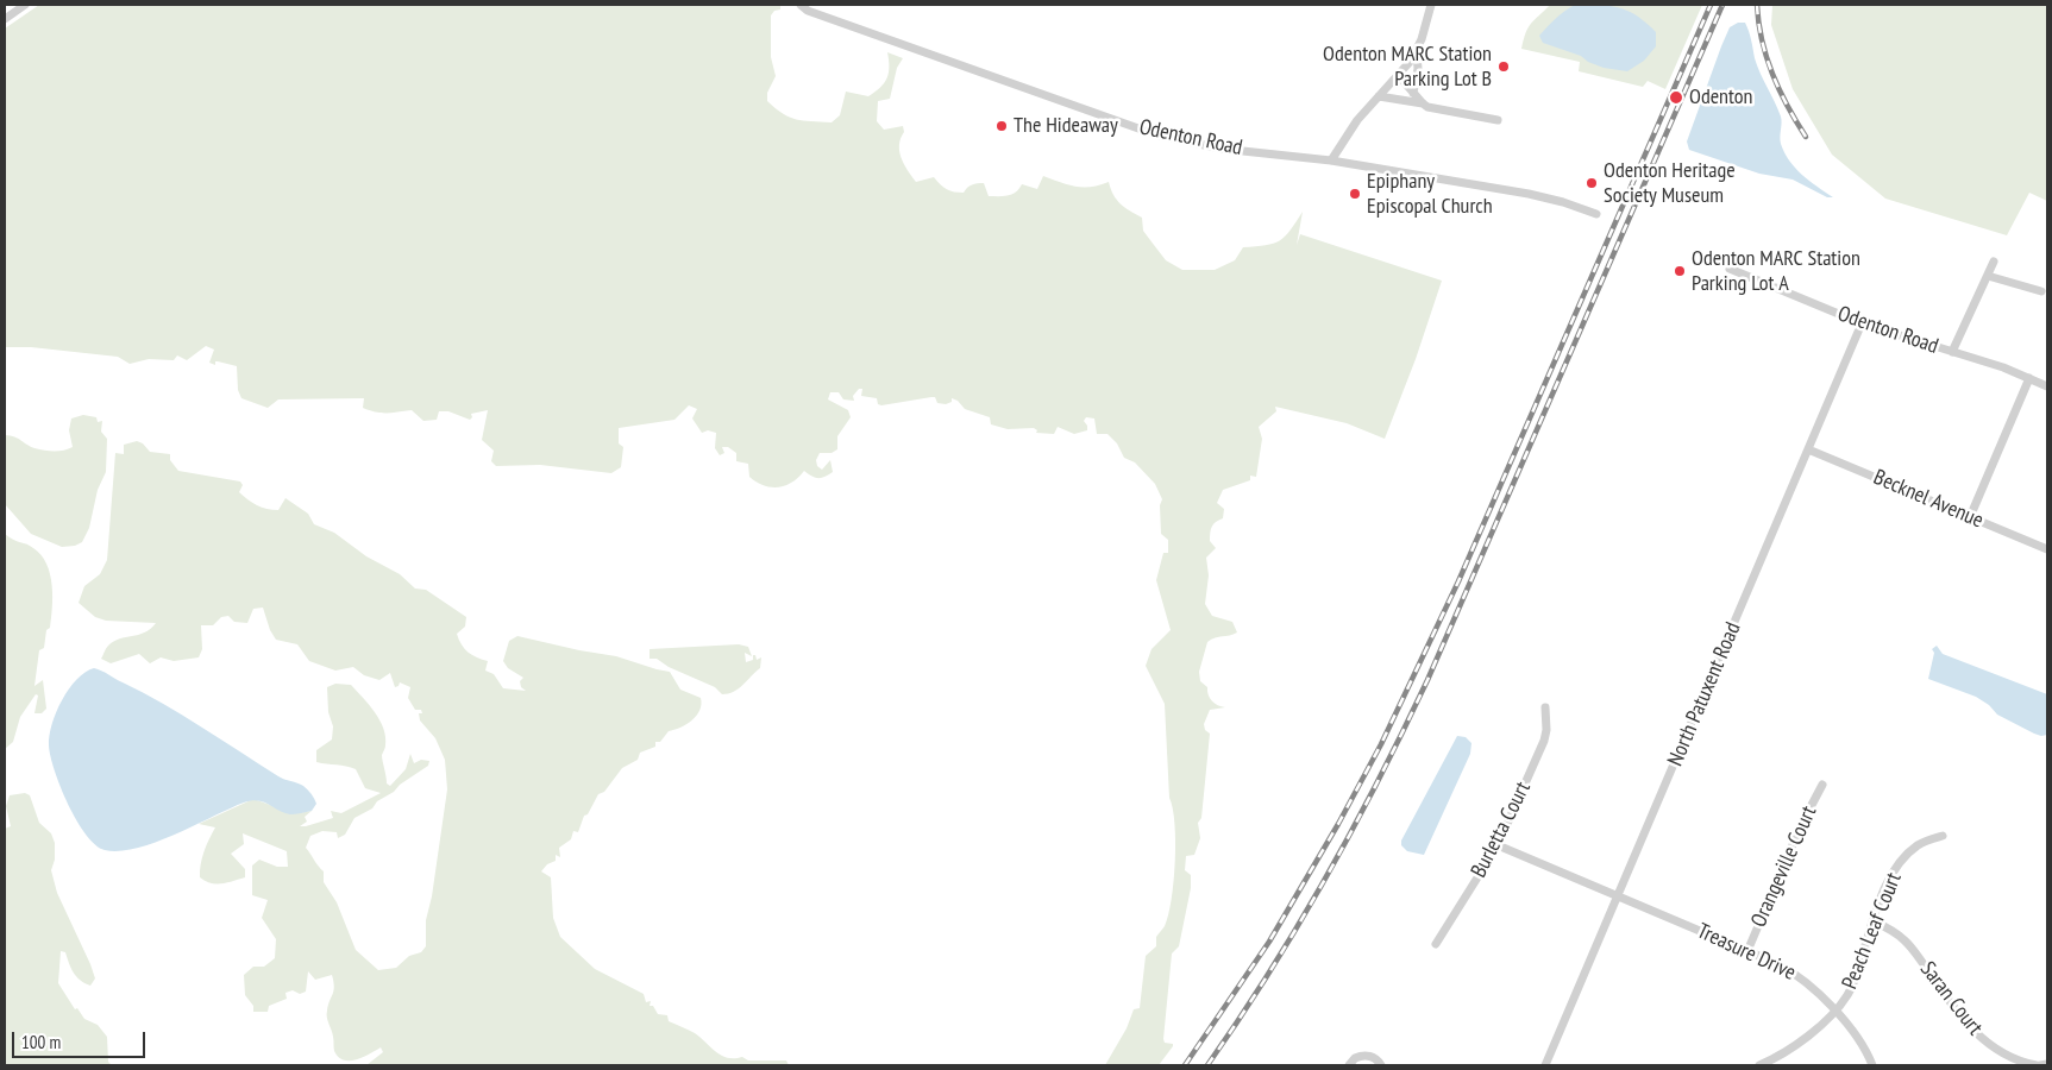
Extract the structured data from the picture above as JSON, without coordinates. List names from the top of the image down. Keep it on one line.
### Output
{"streets":{"street":["Odenton Road","Becknel Avenue","North Patuxent Road","Burletta Court","Orangeville Court","Peach Leaf Court","Treasure Drive","Saran Court"]},"crossings":[["Odenton Road","North Patuxent Road"],["Becknel Avenue","North Patuxent Road"],["North Patuxent Road","Treasure Drive"],["Burletta Court","Treasure Drive"],["Orangeville Court","Treasure Drive"],["Peach Leaf Court","Treasure Drive"],["Peach Leaf Court","Saran Court"]],"places":["Odenton MARC Station Parking Lot B","Odenton","The Hideaway","Odenton Heritage Society Museum","Epiphany Episcopal Church","Odenton MARC Station Parking Lot A"],"scale_bar":"100 m"}
